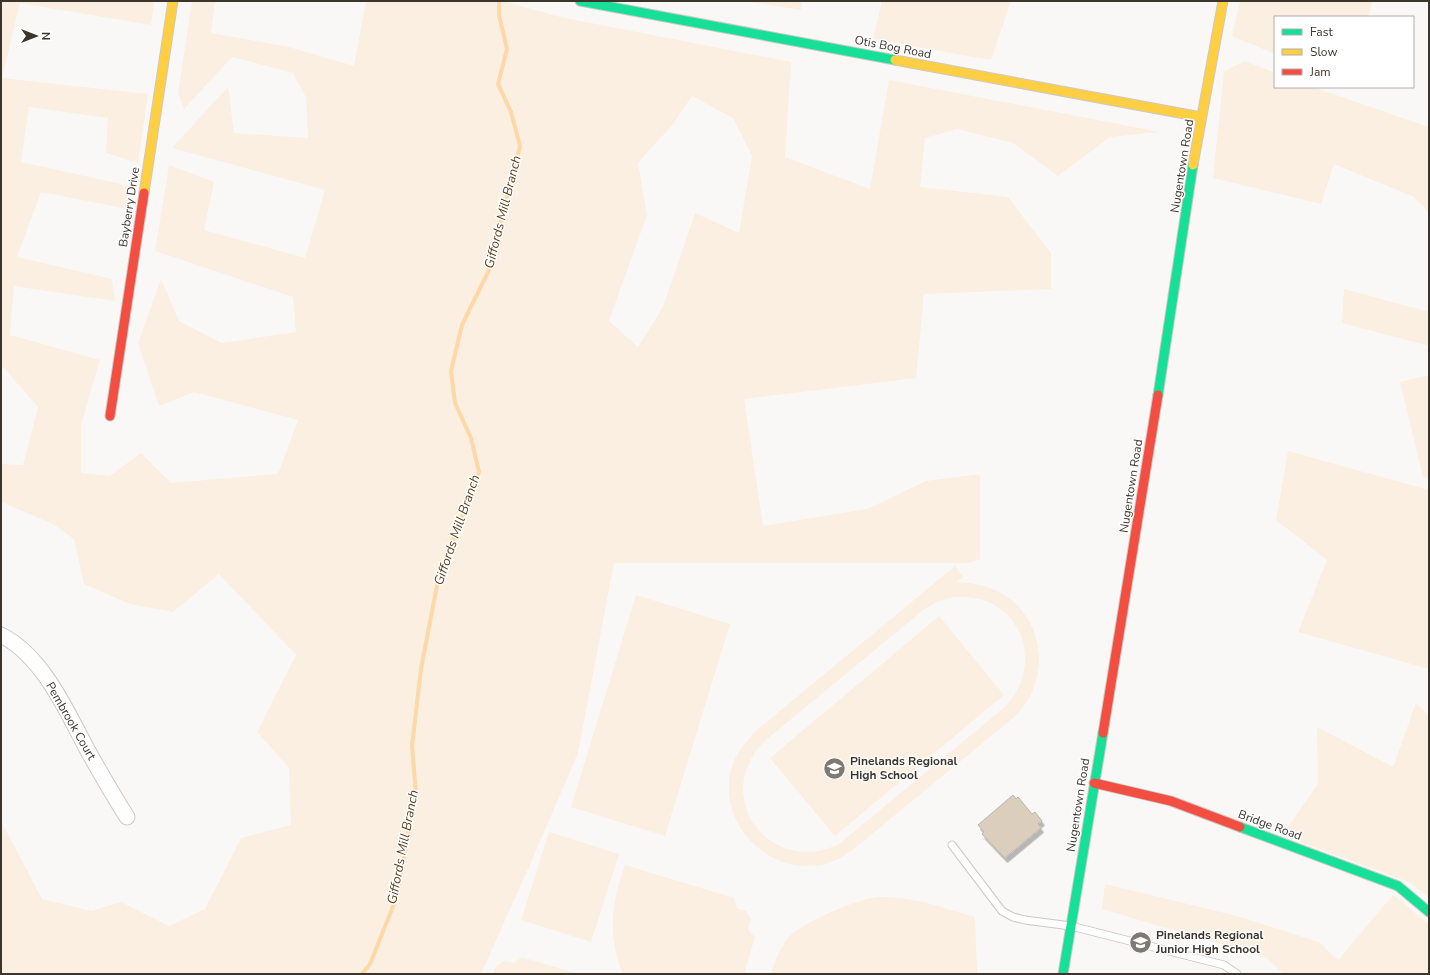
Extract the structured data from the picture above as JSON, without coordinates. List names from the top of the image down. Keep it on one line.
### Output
{"streets":{"street":["Otis Bog Road","Nugentown Road","Bayberry Drive","Pembrook Court","Bridge Road"]},"crossings":[["Otis Bog Road","Nugentown Road"],["Nugentown Road","Bridge Road"]],"water":["Giffords Mill Branch"],"places":{"school or university":["Pinelands Regional High School","Pinelands Regional Junior High School"]},"legend":["Fast","Slow","Jam"],"north":"right"}
